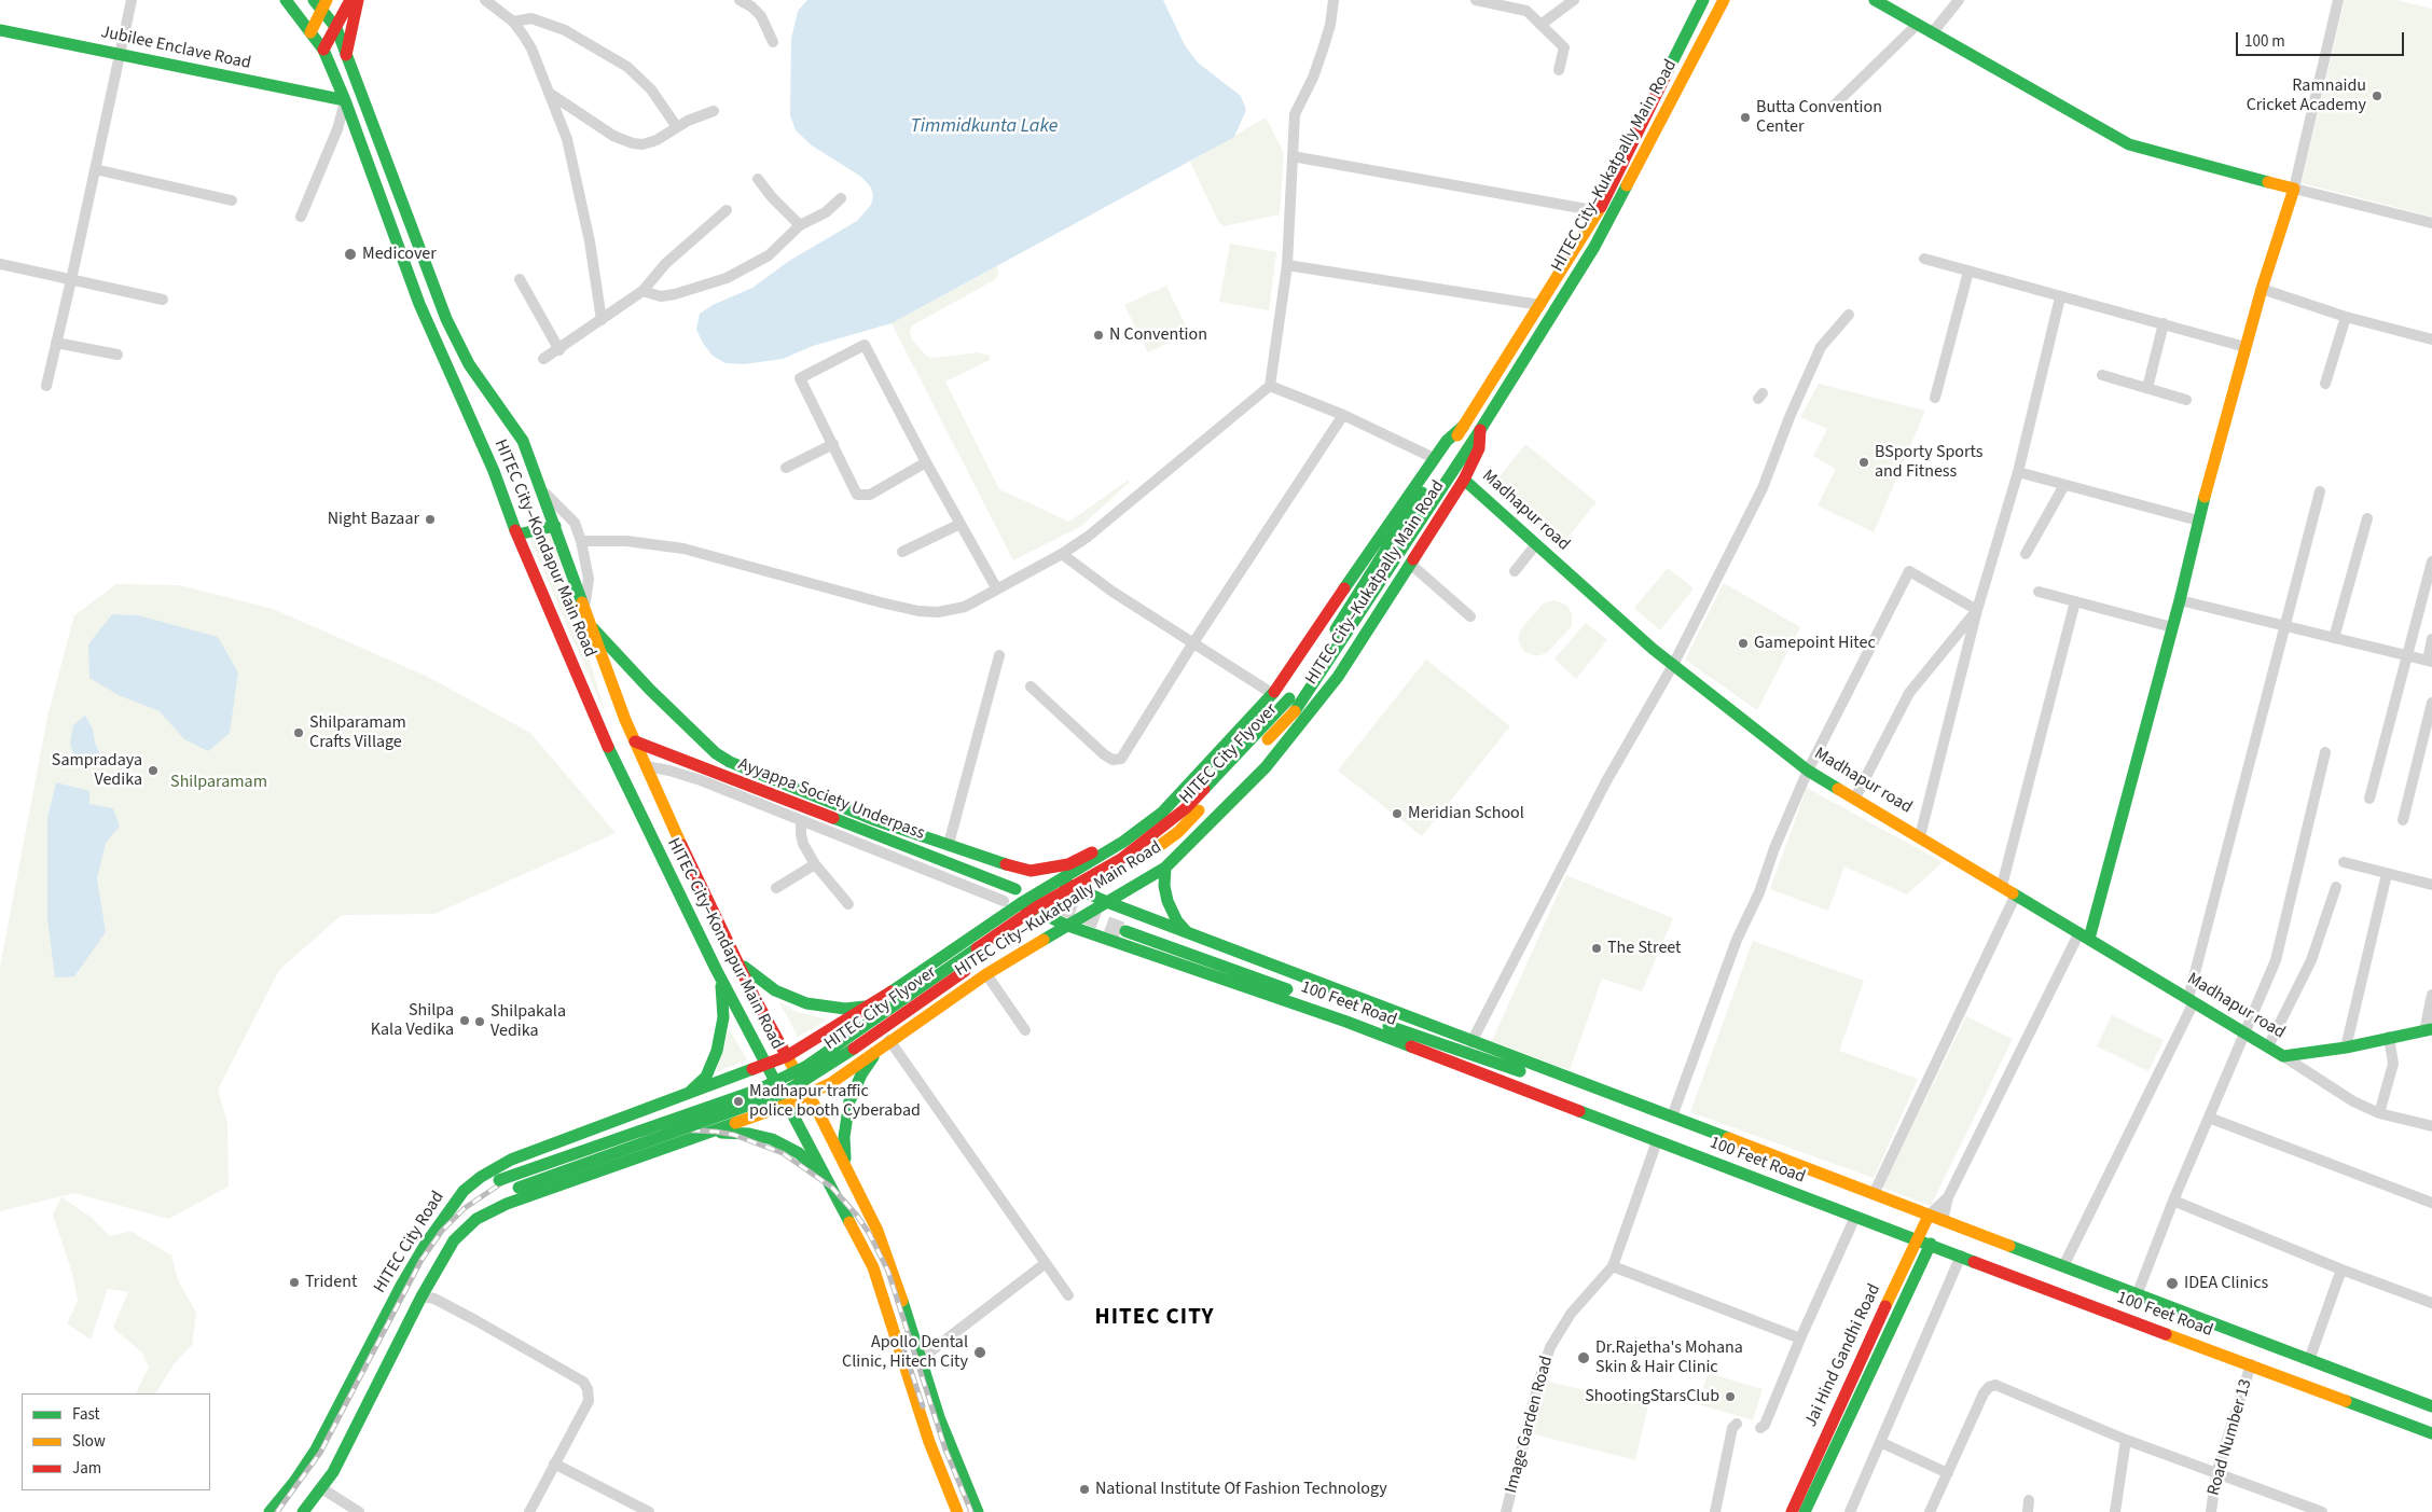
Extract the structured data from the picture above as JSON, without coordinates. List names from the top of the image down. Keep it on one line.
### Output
{"streets":{"main road":["Jubilee Enclave Road","HITEC City–Kukatpally Main Road","Madhapur road","HITEC City–Kondapur Main Road","HITEC City Flyover","Ayyappa Society Underpass","100 Feet Road","HITEC City Road","Jai Hind Gandhi Road"],"street":["Image Garden Road","Road Number 13"]},"crossings":[["Jubilee Enclave Road","HITEC City–Kondapur Main Road"],["HITEC City–Kukatpally Main Road","Madhapur road"],["HITEC City–Kukatpally Main Road","HITEC City–Kondapur Main Road"],["HITEC City–Kukatpally Main Road","HITEC City Flyover"],["HITEC City–Kukatpally Main Road","100 Feet Road"],["HITEC City–Kukatpally Main Road","HITEC City Road"],["HITEC City–Kondapur Main Road","Ayyappa Society Underpass"],["HITEC City–Kondapur Main Road","HITEC City Road"],["HITEC City Flyover","HITEC City Road"],["100 Feet Road","Jai Hind Gandhi Road"],["100 Feet Road","Image Garden Road"],["100 Feet Road","Road Number 13"]],"districts":["HITEC CITY"],"water":["Timmidkunta Lake"],"parks":["Shilparamam"],"places":["Ramnaidu Cricket Academy","Butta Convention Center","Medicover","N Convention","BSporty Sports and Fitness","Night Bazaar","Gamepoint Hitec","Shilparamam Crafts Village","Sampradaya Vedika","Meridian School","The Street","Shilpa Kala Vedika","Shilpakala Vedika","Madhapur traffic police booth Cyberabad","Trident","IDEA Clinics","Apollo Dental Clinic, Hitech City","Dr.Rajetha's Mohana Skin & Hair Clinic","ShootingStarsClub","National Institute Of Fashion Technology"],"legend":["Fast","Slow","Jam"],"scale_bar":"100 m"}
